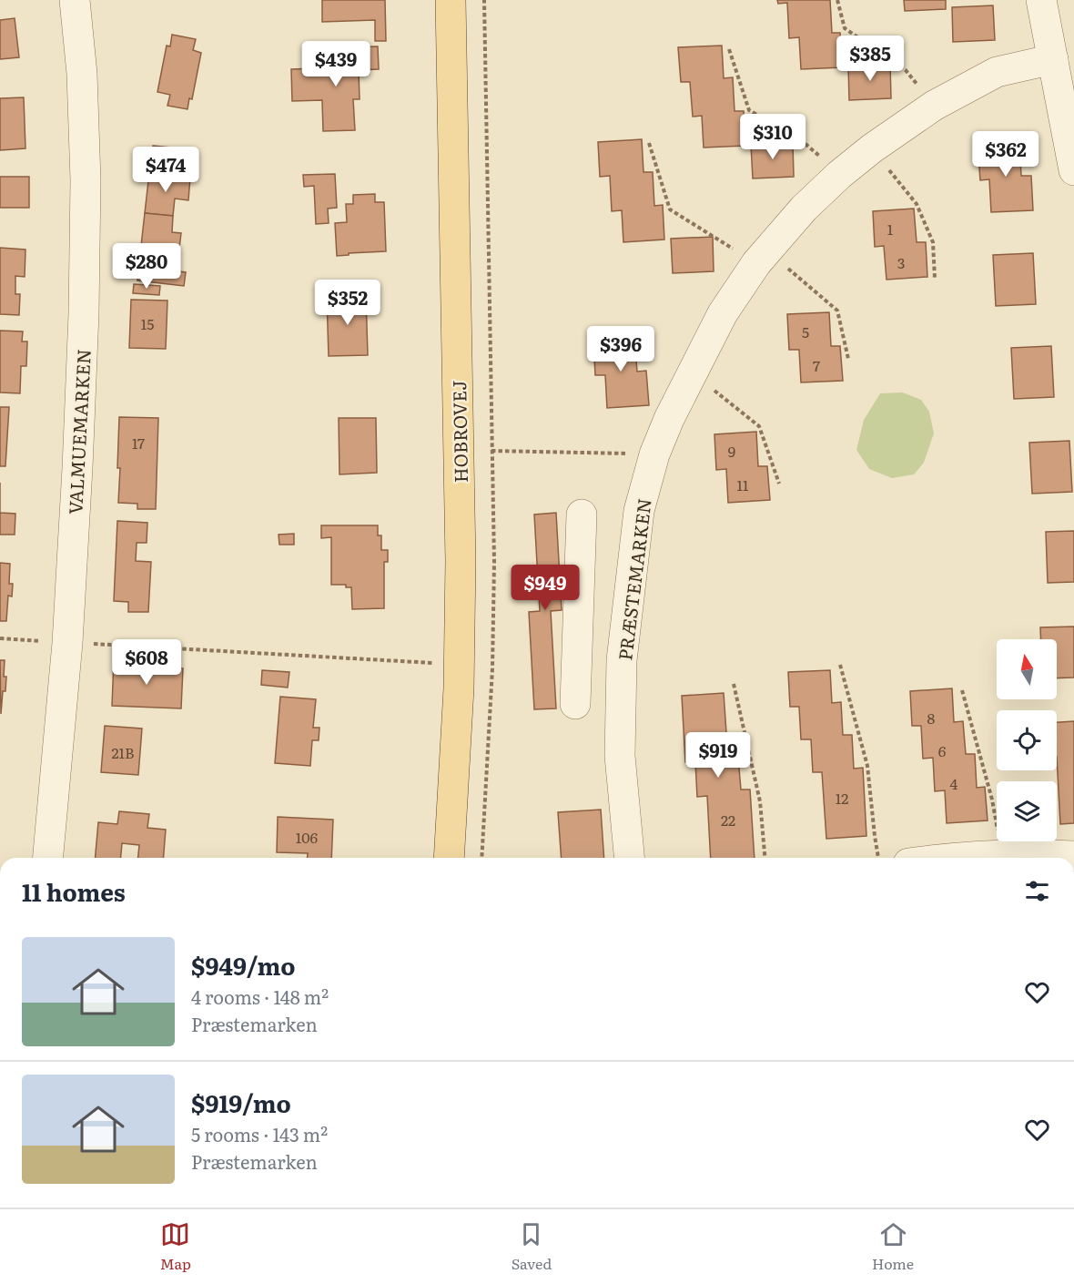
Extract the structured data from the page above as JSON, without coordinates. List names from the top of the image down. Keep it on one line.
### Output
{"streets":{"main road":["HOBROVEJ"],"street":["VALMUEMARKEN","PRÆSTEMARKEN"]},"house_numbers":["1","3","15","5","7","17","9","11","8","6","21B","4","12","22","106"],"north":"top","page":{"price":["$385","$439","$310","$362","$474","$280","$352","$396","$949","$608","$919"],"heading":"11 homes","list":[{"name":"$949/mo","note":"4 rooms · 148 m² · Præstemarken"},{"name":"$919/mo","note":"5 rooms · 143 m² · Præstemarken"}],"tabs":["Map","Saved","Home"]}}
